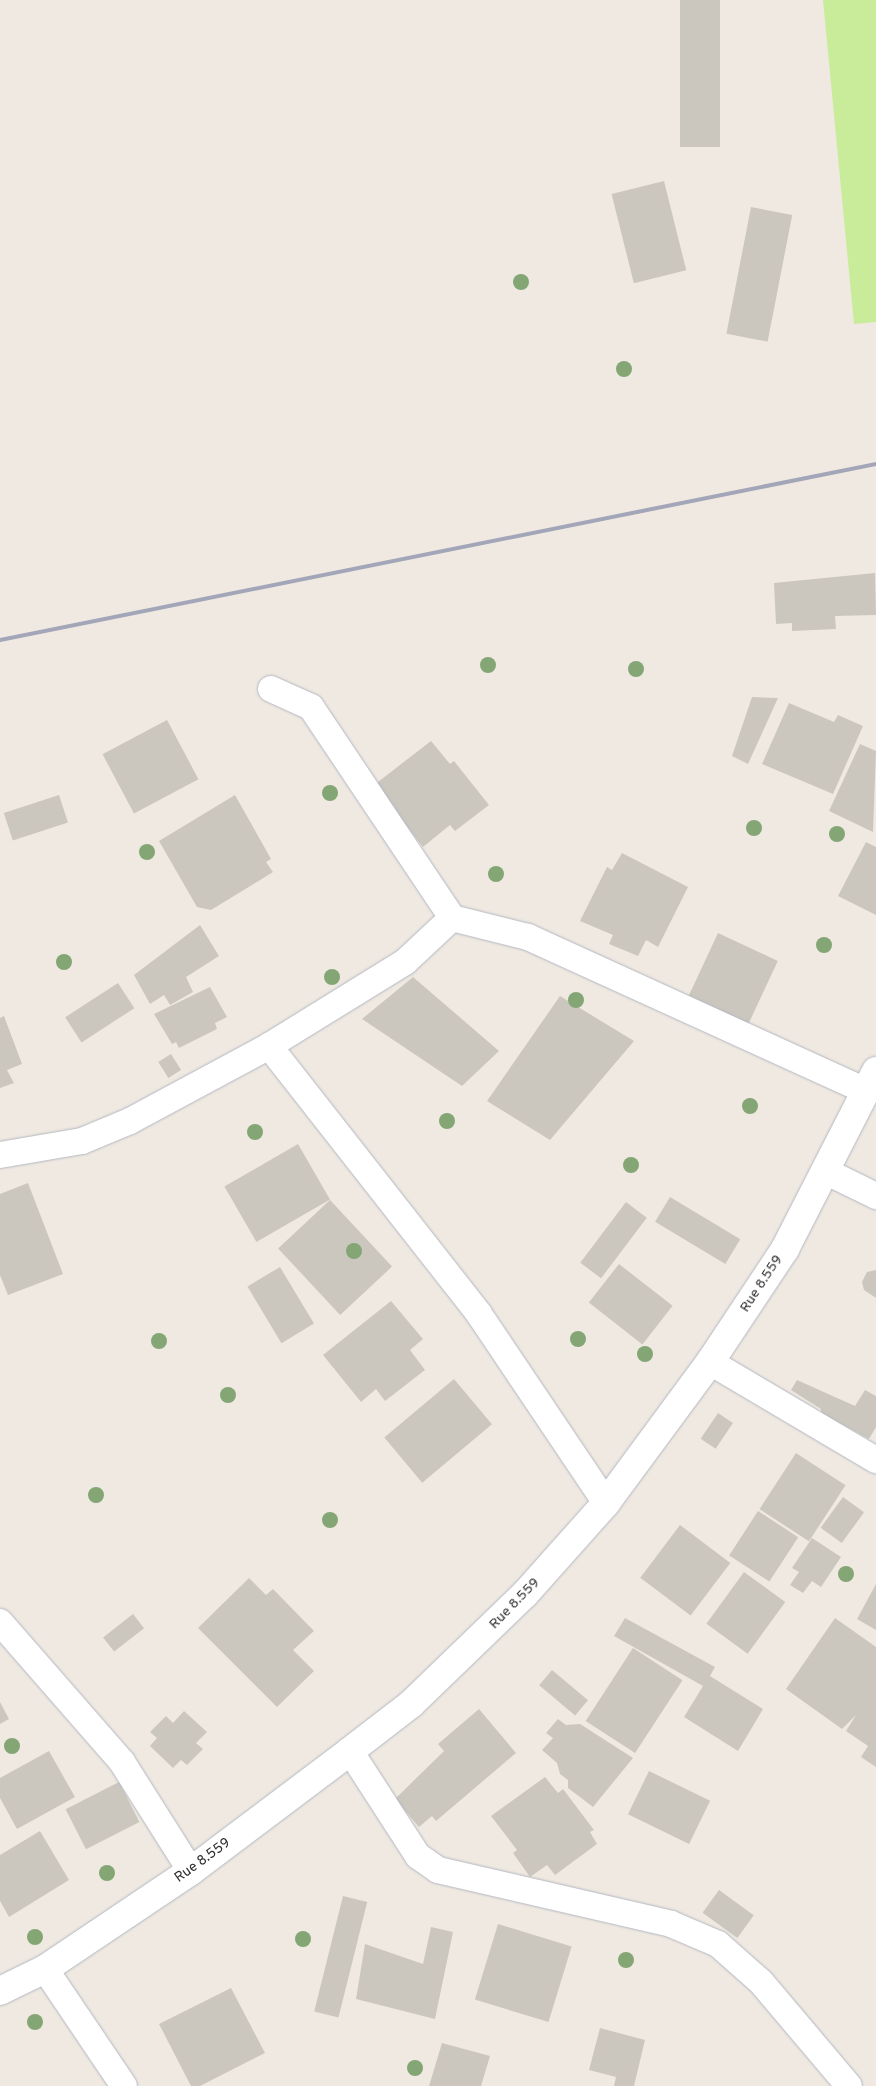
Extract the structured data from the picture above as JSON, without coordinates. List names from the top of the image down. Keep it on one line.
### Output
{"streets":{"main road":["Rue 8.559"]}}
